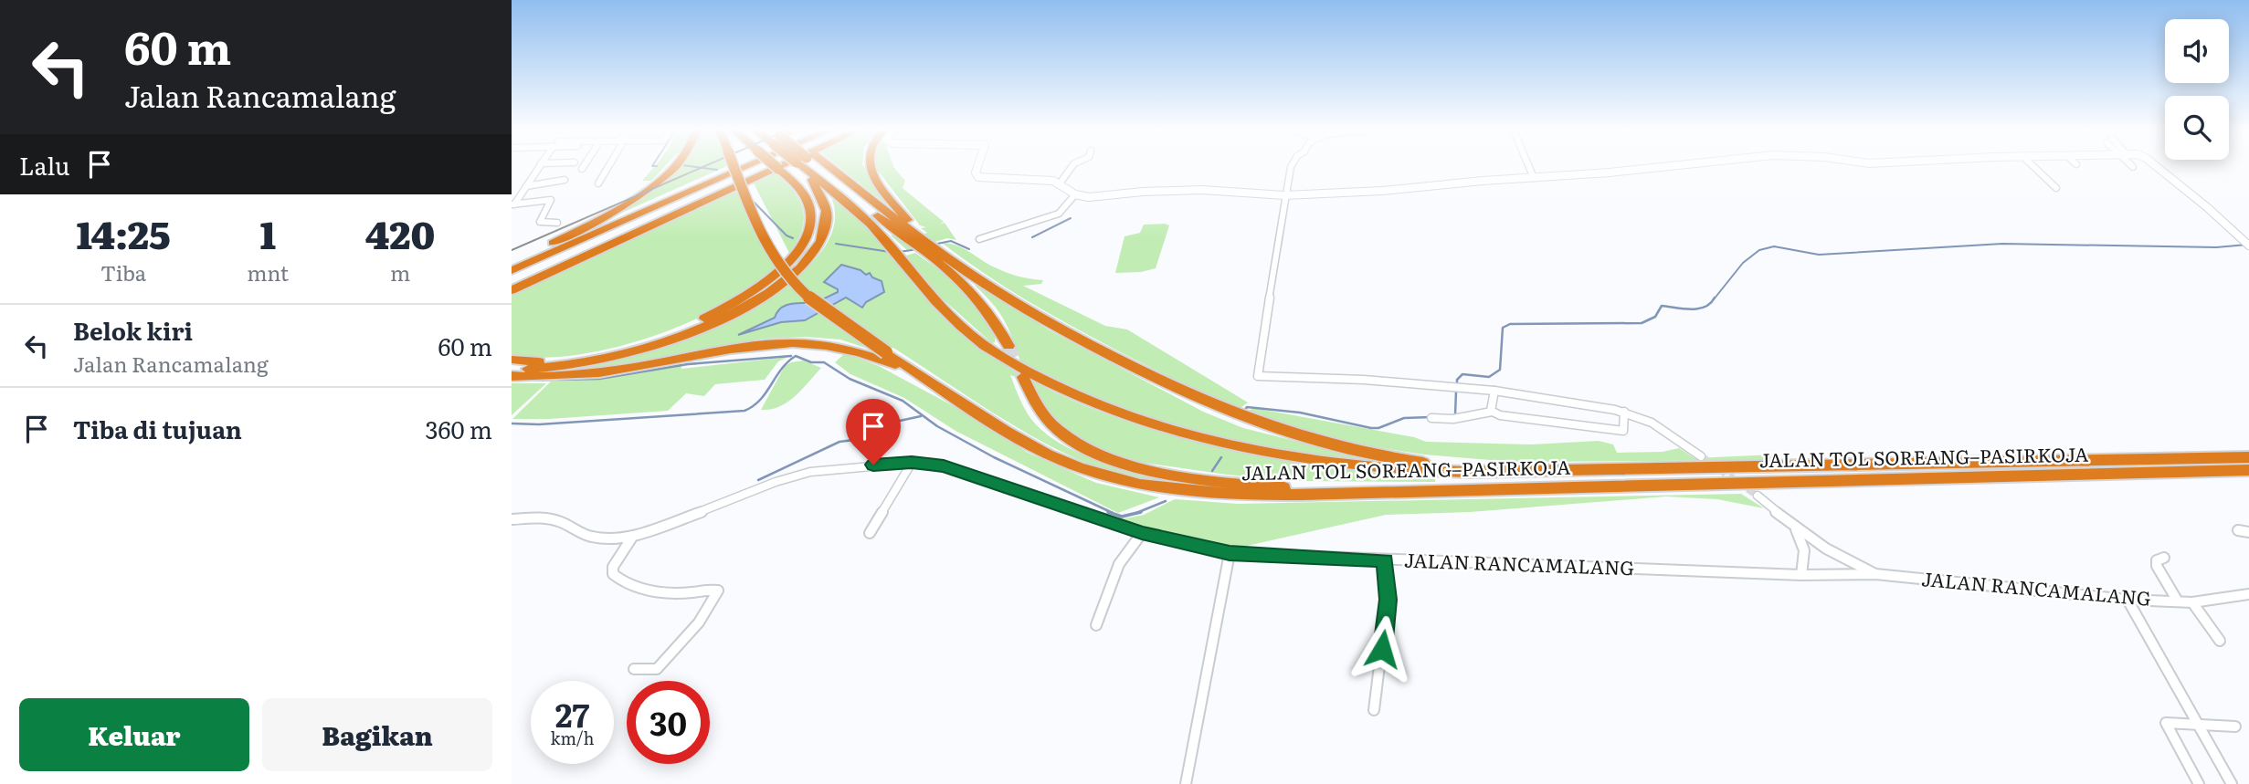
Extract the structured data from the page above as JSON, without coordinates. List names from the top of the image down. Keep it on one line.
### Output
{"streets":{"highway":["JALAN TOL SOREANG–PASIRKOJA"],"street":["JALAN RANCAMALANG"]},"page":{"turn":["60 m","Jalan Rancamalang"],"then":"Lalu","eta":["14:25","Tiba","1","mnt","420","m"],"list":[{"name":"Belok kiri","note":"Jalan Rancamalang","value":"60 m"},{"name":"Tiba di tujuan","value":"360 m"}],"speed":"27 km/h","limit":"30","buttons":["Keluar","Bagikan"]}}
